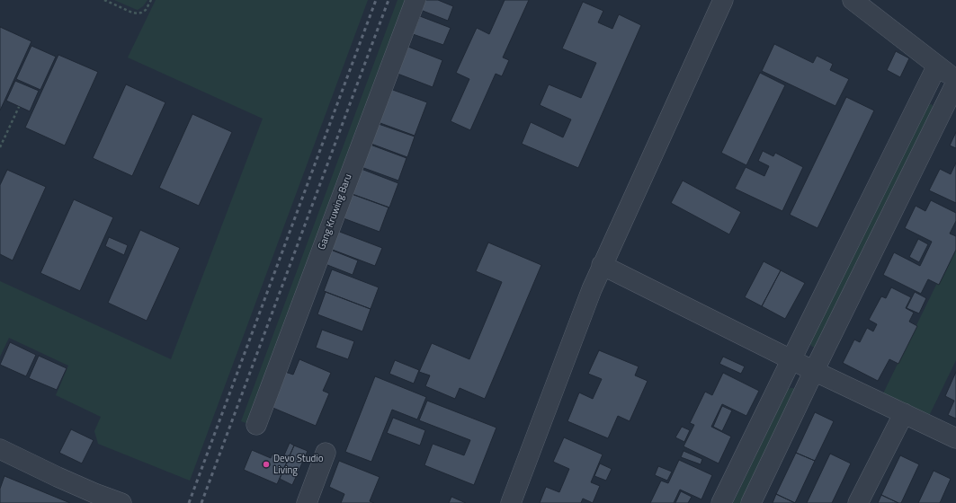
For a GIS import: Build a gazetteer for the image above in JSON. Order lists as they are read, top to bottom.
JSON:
{
  "streets": {
    "street": ["Gang Kruwing Baru"]
  },
  "places": ["Devo Studio Living"]
}
